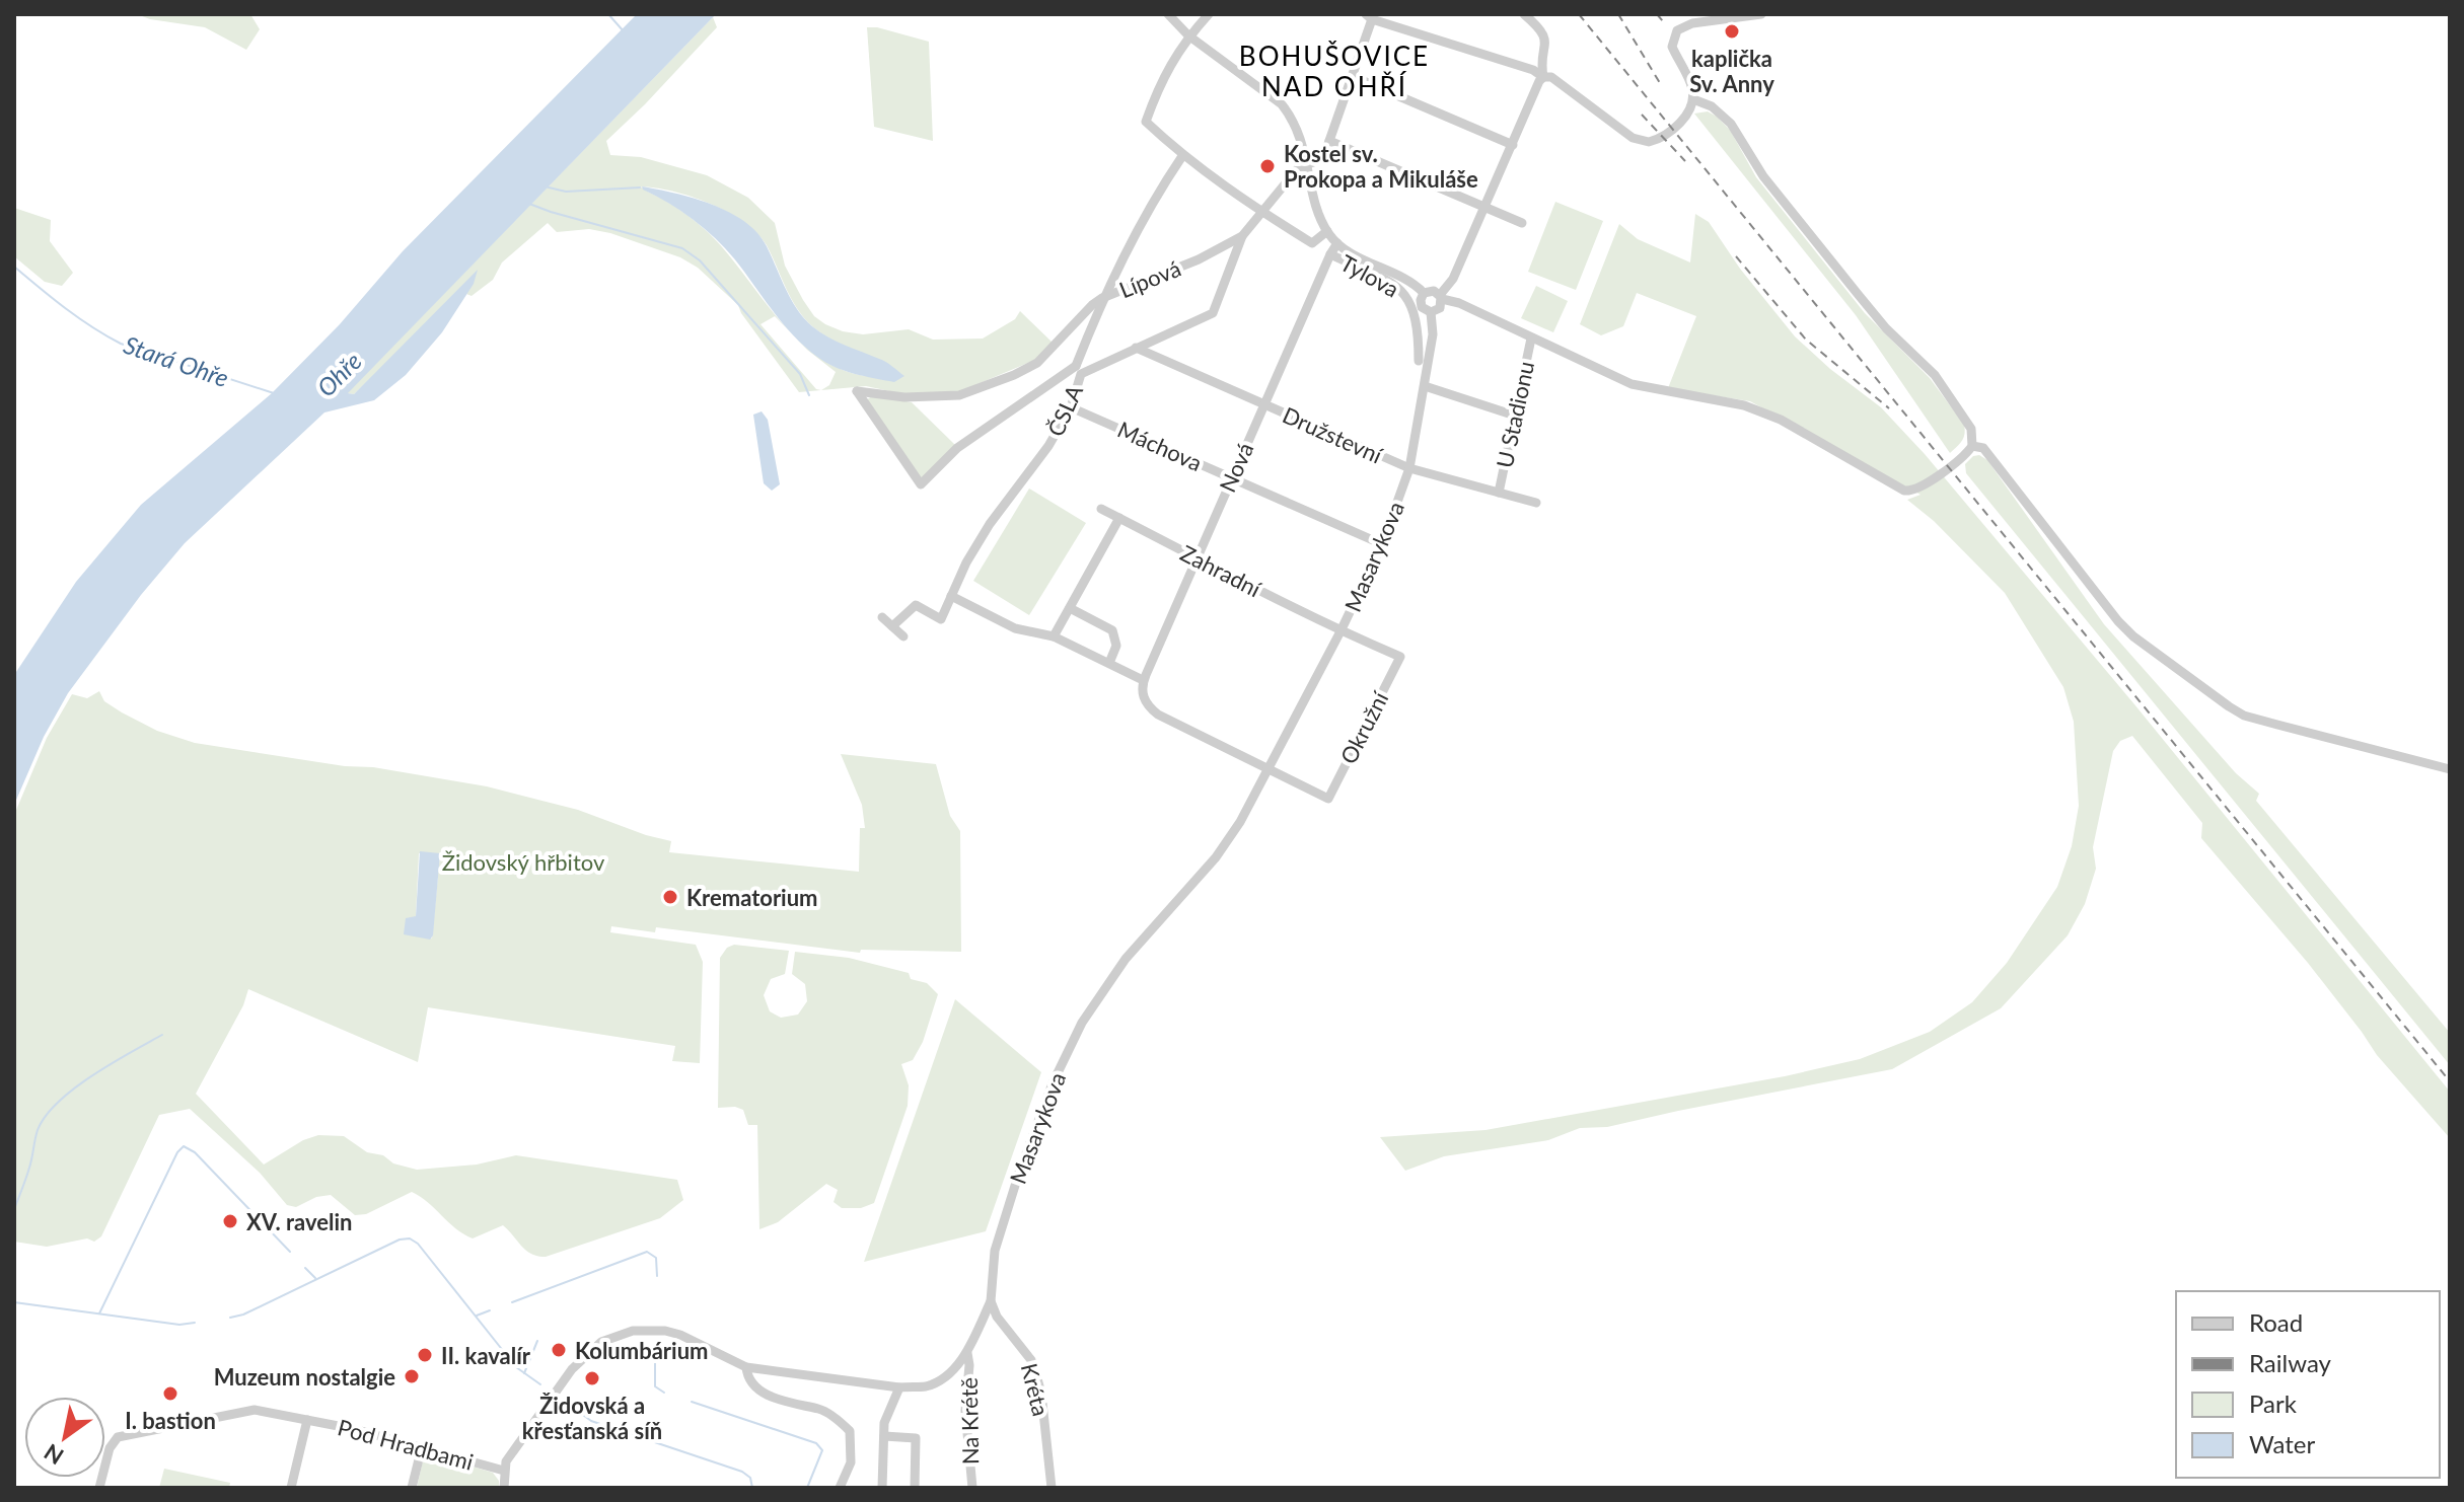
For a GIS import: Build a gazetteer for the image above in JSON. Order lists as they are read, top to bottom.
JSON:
{
  "streets": {
    "street": [
      "Tylova",
      "Lípová",
      "ČSLA",
      "U Stadionu",
      "Družstevní",
      "Máchova",
      "Nová",
      "Masarykova",
      "Zahradní",
      "Okružní",
      "Kréta",
      "Na Krétě",
      "Pod Hradbami"
    ]
  },
  "crossings": [
    ["Tylova", "U Stadionu"],
    ["Tylova", "Nová"],
    ["Tylova", "Masarykova"],
    ["Lípová", "ČSLA"],
    ["ČSLA", "Družstevní"],
    ["ČSLA", "Máchova"],
    ["U Stadionu", "Družstevní"],
    ["U Stadionu", "Masarykova"],
    ["Družstevní", "Nová"],
    ["Družstevní", "Masarykova"],
    ["Máchova", "Nová"],
    ["Máchova", "Masarykova"],
    ["Nová", "Zahradní"],
    ["Masarykova", "Zahradní"],
    ["Masarykova", "Okružní"],
    ["Masarykova", "Kréta"],
    ["Masarykova", "Na Krétě"],
    ["Zahradní", "Okružní"]
  ],
  "districts": ["BOHUŠOVICE NAD OHŘÍ"],
  "water": ["Stará Ohře", "Ohře"],
  "parks": ["Židovský hřbitov"],
  "places": [
    "kaplička Sv. Anny",
    "Kostel sv. Prokopa a Mikuláše",
    "Krematorium",
    "XV. ravelin",
    "Kolumbárium",
    "II. kavalír",
    "Muzeum nostalgie",
    "Židovská a křesťanská síň",
    "I. bastion"
  ],
  "legend": [
    "Road",
    "Railway",
    "Park",
    "Water"
  ],
  "north": "bottom left"
}
